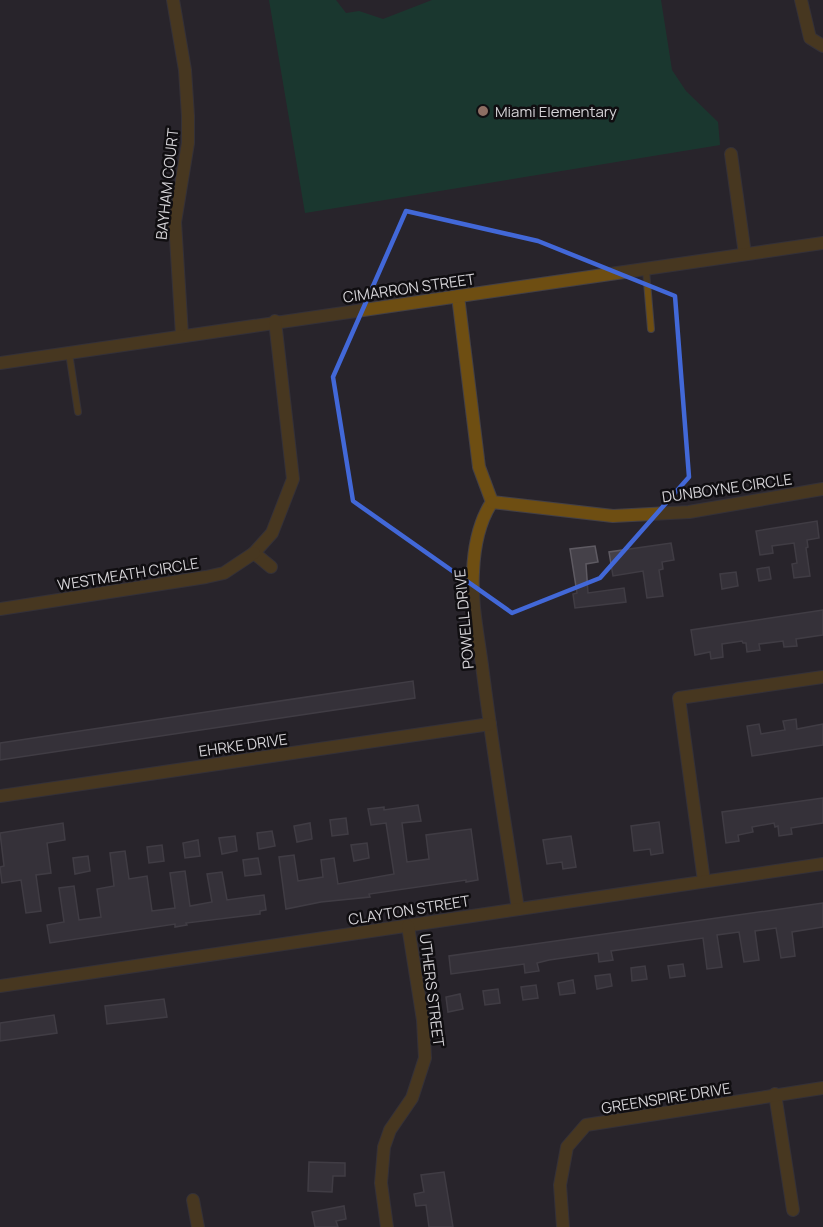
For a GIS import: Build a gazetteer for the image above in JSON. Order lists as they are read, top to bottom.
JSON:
{
  "streets": {
    "street": [
      "BAYHAM COURT",
      "CIMARRON STREET",
      "DUNBOYNE CIRCLE",
      "WESTMEATH CIRCLE",
      "POWELL DRIVE",
      "EHRKE DRIVE",
      "CLAYTON STREET",
      "UTHERS STREET",
      "GREENSPIRE DRIVE"
    ]
  },
  "crossings": [
    ["BAYHAM COURT", "CIMARRON STREET"],
    ["CIMARRON STREET", "WESTMEATH CIRCLE"],
    ["DUNBOYNE CIRCLE", "POWELL DRIVE"],
    ["POWELL DRIVE", "EHRKE DRIVE"],
    ["POWELL DRIVE", "CLAYTON STREET"],
    ["CLAYTON STREET", "UTHERS STREET"]
  ],
  "places": ["Miami Elementary"]
}
